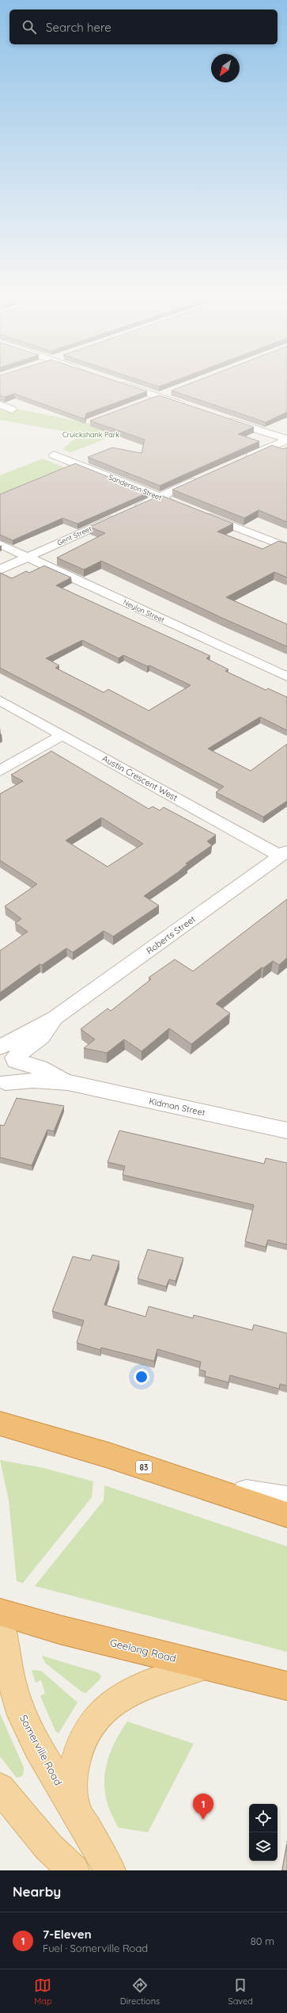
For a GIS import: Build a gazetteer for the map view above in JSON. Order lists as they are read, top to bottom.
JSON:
{
  "streets": {
    "highway": ["83", "Geelong Road"],
    "main road": ["Somerville Road"],
    "street": [
      "Sanderson Street",
      "Gent Street",
      "Neylon Street",
      "Austin Crescent West",
      "Roberts Street",
      "Kidman Street"
    ]
  },
  "crossings": [
    ["Sanderson Street", "Gent Street"],
    ["Gent Street", "Neylon Street"],
    ["Austin Crescent West", "Roberts Street"],
    ["Roberts Street", "Kidman Street"]
  ],
  "parks": ["Cruickshank Park"],
  "north": "bottom left",
  "page": {
    "search": "Search here",
    "pins": "1",
    "heading": "Nearby",
    "list": [
      {
        "mark": "1",
        "name": "7-Eleven",
        "note": "Fuel · Somerville Road",
        "value": "80 m"
      }
    ],
    "nav": ["Map", "Directions", "Saved"]
  }
}
